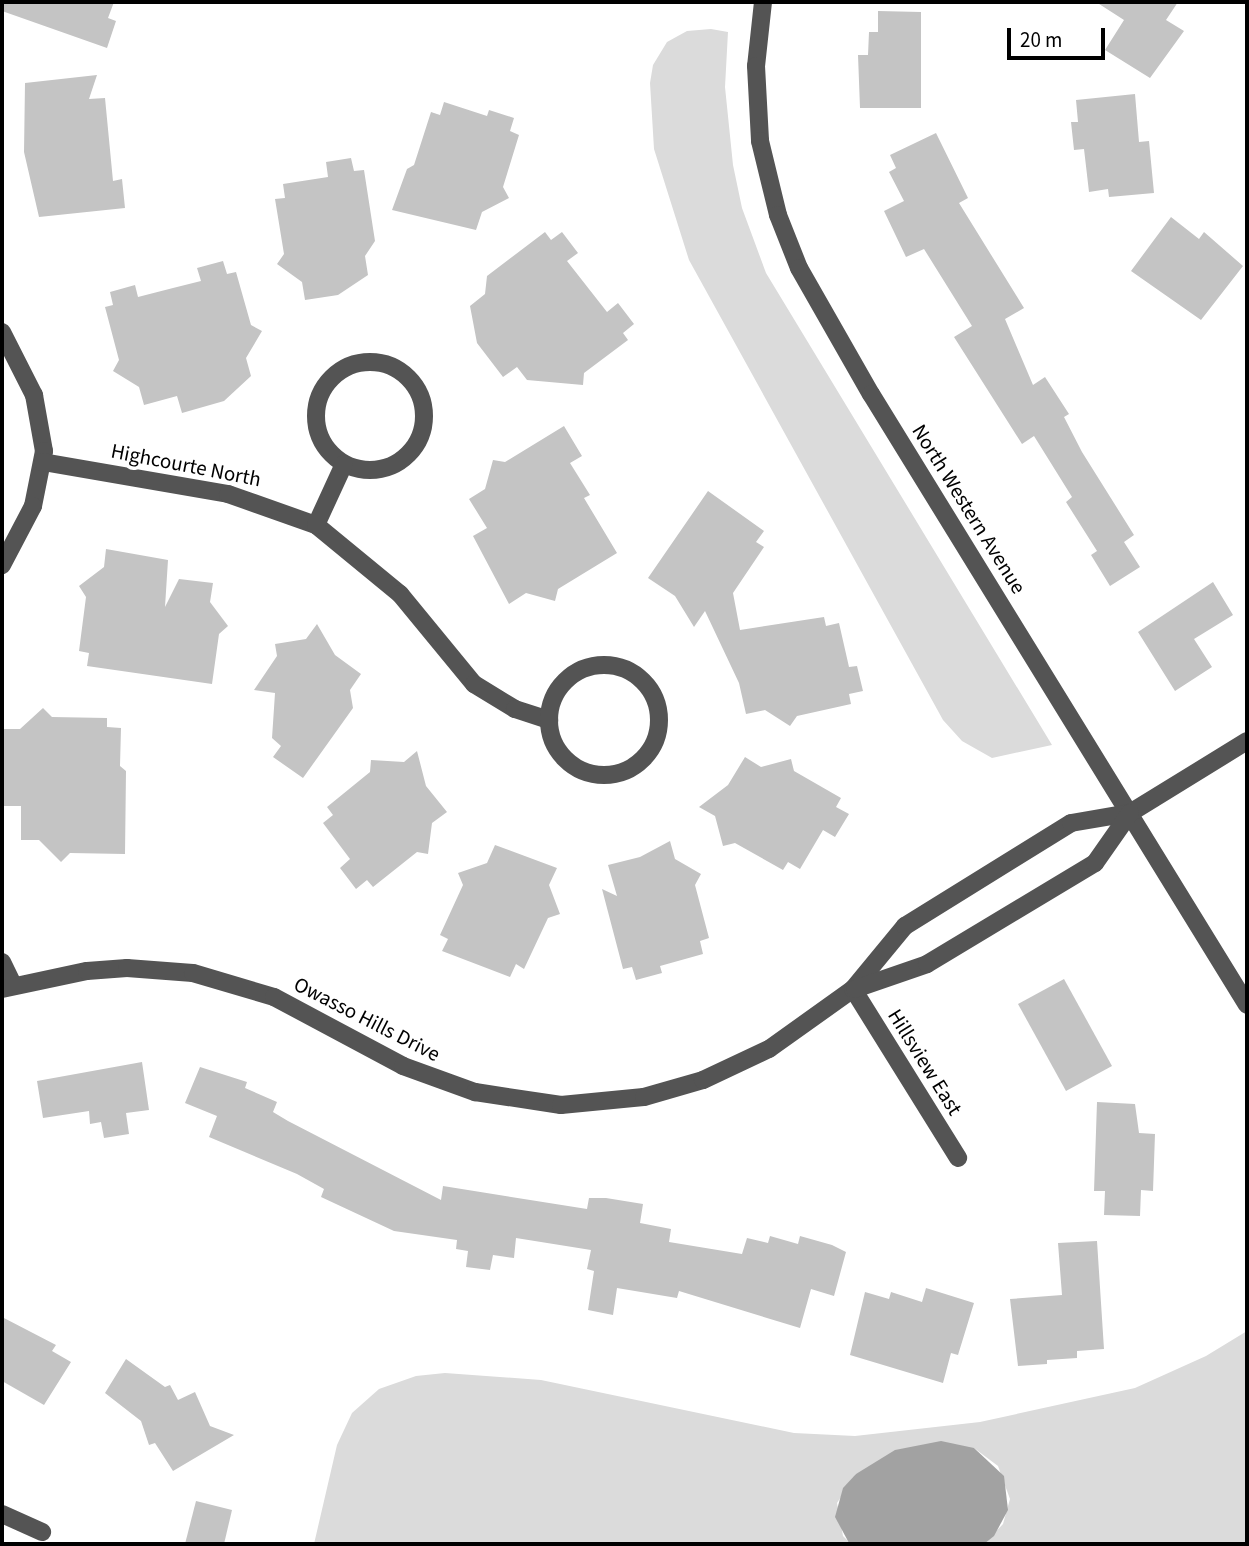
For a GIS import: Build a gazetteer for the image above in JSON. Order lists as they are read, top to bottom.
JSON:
{
  "streets": {
    "street": [
      "Highcourte North",
      "North Western Avenue",
      "Owasso Hills Drive",
      "Hillsview East"
    ]
  },
  "crossings": [
    ["Owasso Hills Drive", "Hillsview East"]
  ],
  "scale_bar": "20 m"
}
